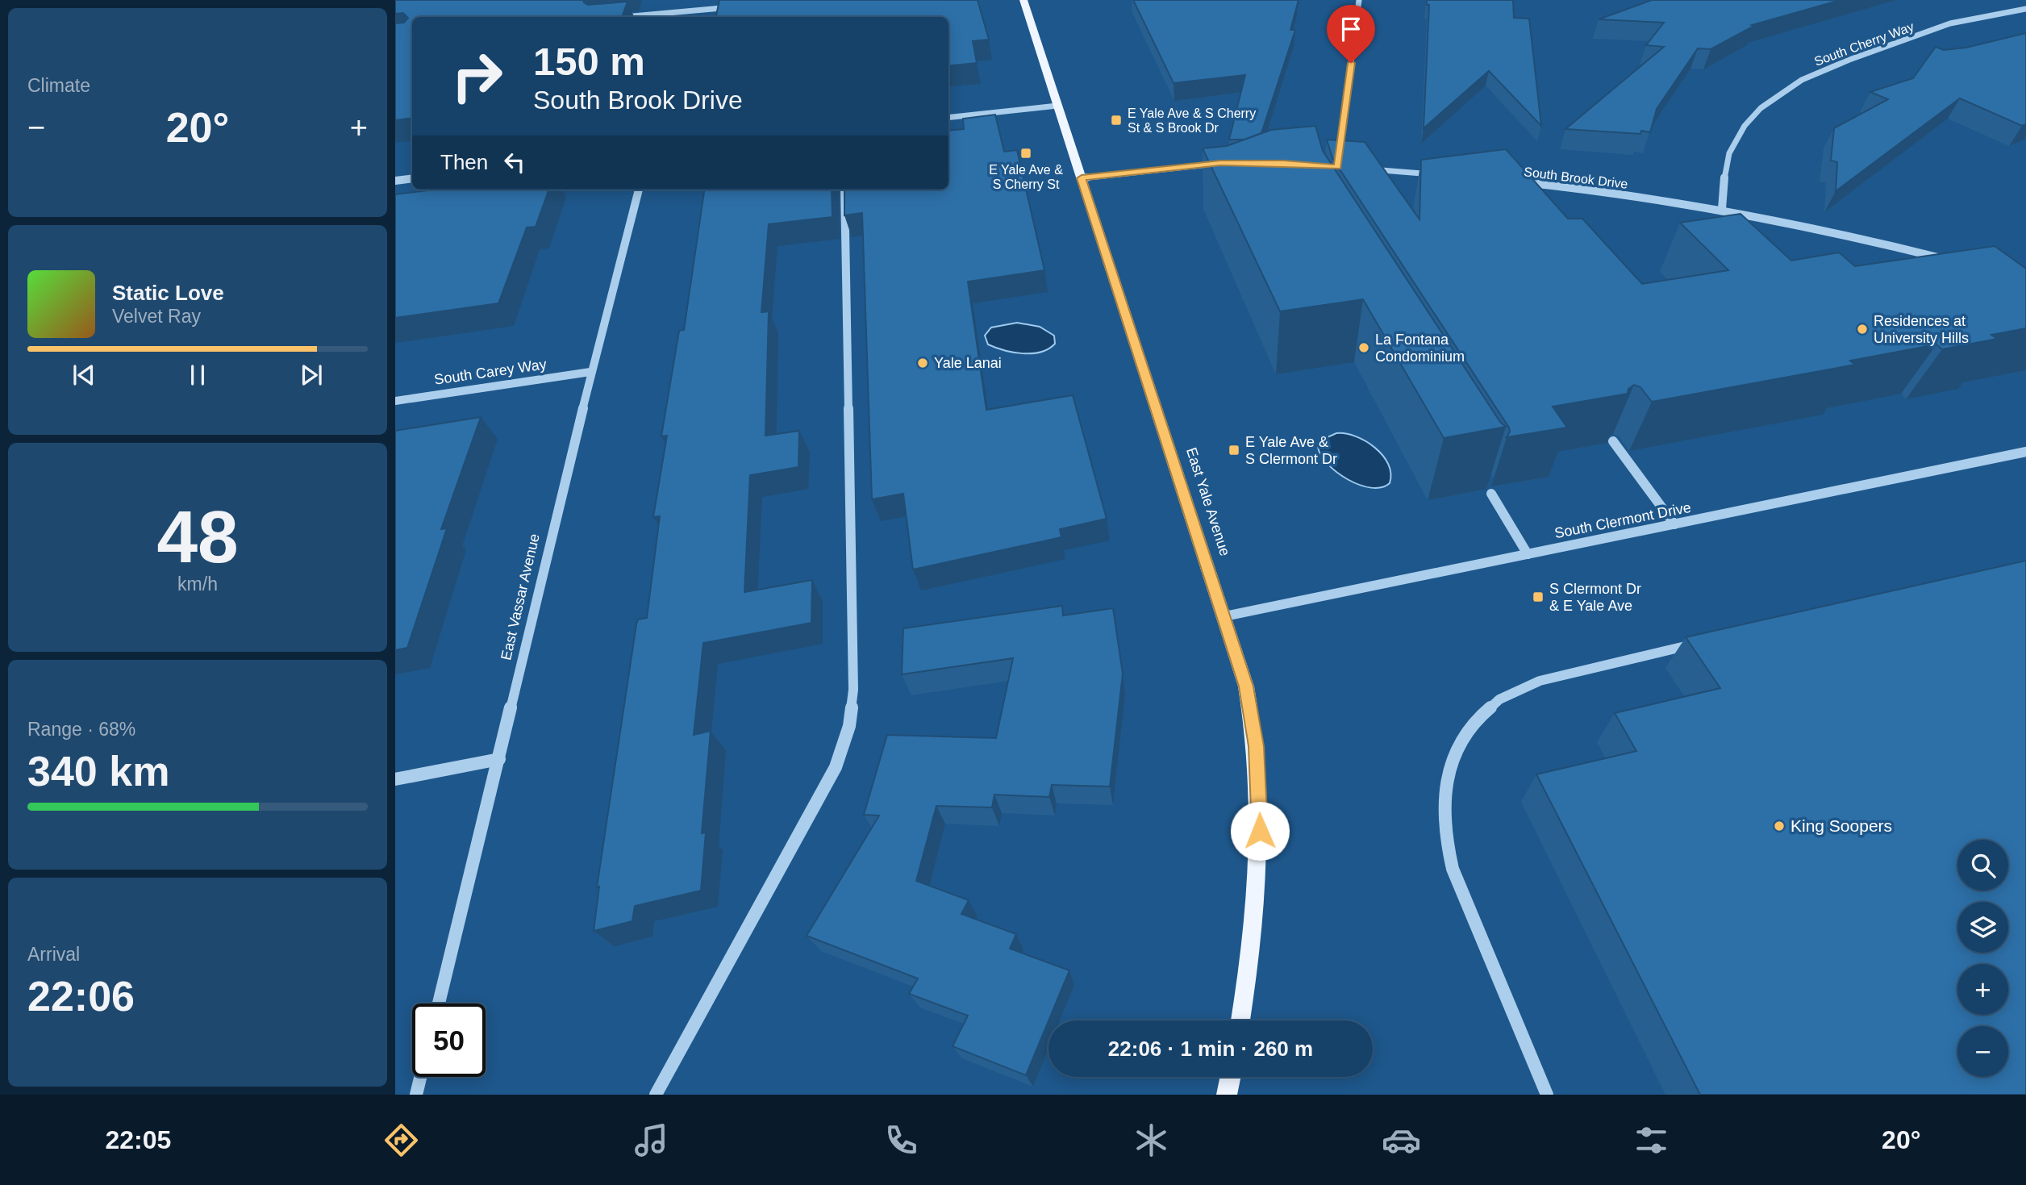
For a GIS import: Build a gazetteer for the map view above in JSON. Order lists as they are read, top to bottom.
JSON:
{
  "streets": {
    "main road": ["East Yale Avenue"],
    "street": [
      "South Cherry Way",
      "South Brook Drive",
      "South Carey Way",
      "South Clermont Drive",
      "East Vassar Avenue"
    ]
  },
  "crossings": [
    ["South Cherry Way", "South Brook Drive"],
    ["South Carey Way", "East Vassar Avenue"],
    ["East Yale Avenue", "South Clermont Drive"]
  ],
  "places": {
    "transit": [
      "E Yale Ave & S Cherry St & S Brook Dr",
      "E Yale Ave & S Cherry St",
      "E Yale Ave & S Clermont Dr",
      "S Clermont Dr & E Yale Ave"
    ],
    "other": [
      "Residences at University Hills",
      "La Fontana Condominium",
      "Yale Lanai",
      "King Soopers"
    ]
  },
  "page": {
    "tile": [
      "Climate",
      ["48", "km/h"],
      ["Range · 68%", "340 km"],
      ["Arrival", "22:06"]
    ],
    "turn": ["150 m", "South Brook Drive"],
    "heat": ["−", "20°", "+"],
    "then": "Then",
    "song": ["Static Love", "Velvet Ray"],
    "map_buttons": ["+", "−"],
    "limit": "50",
    "trip": "22:06 · 1 min · 260 m",
    "tabs": ["22:05", "20°"]
  }
}
